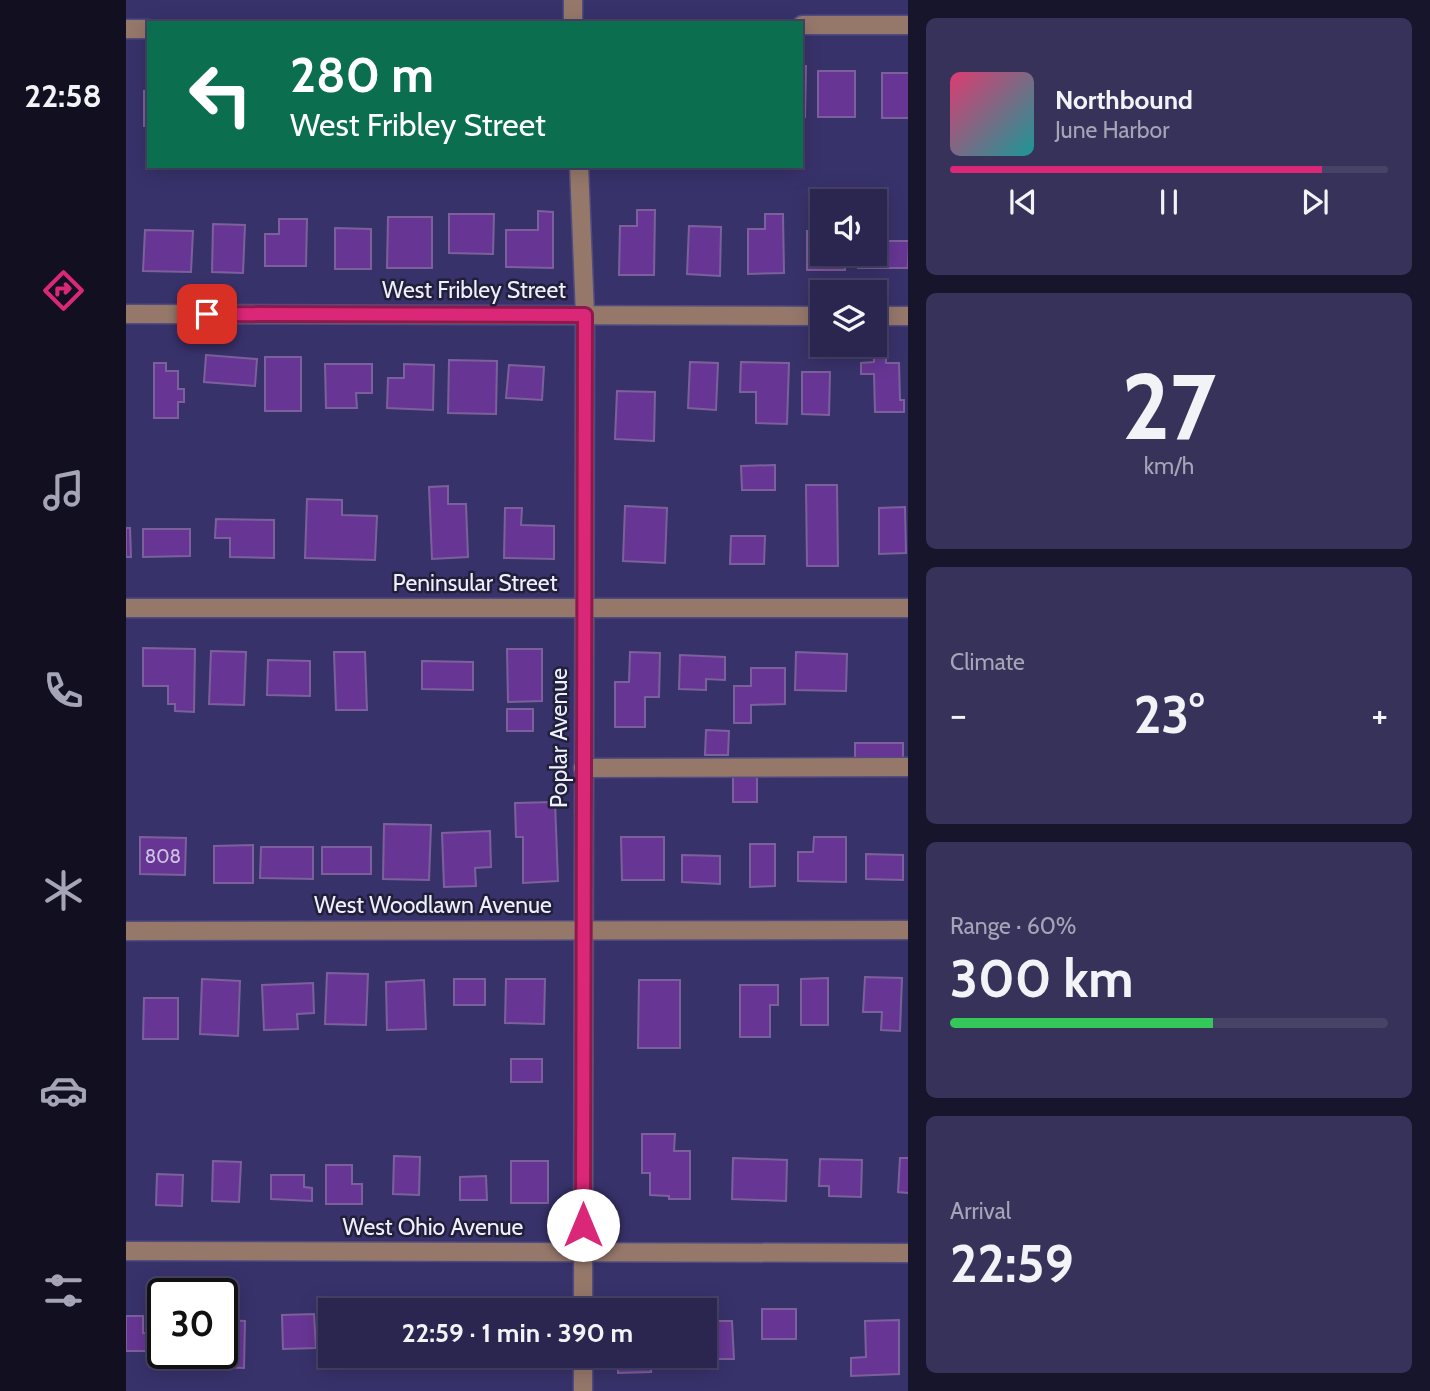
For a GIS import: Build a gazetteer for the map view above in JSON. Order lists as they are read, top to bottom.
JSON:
{
  "streets": {
    "street": [
      "West Fribley Street",
      "Peninsular Street",
      "Poplar Avenue",
      "West Woodlawn Avenue",
      "West Ohio Avenue"
    ]
  },
  "crossings": [
    ["West Fribley Street", "Poplar Avenue"],
    ["Peninsular Street", "Poplar Avenue"],
    ["Poplar Avenue", "West Woodlawn Avenue"],
    ["Poplar Avenue", "West Ohio Avenue"]
  ],
  "house_numbers": ["808"],
  "page": {
    "tabs": "22:58",
    "turn": ["280 m", "West Fribley Street"],
    "song": ["Northbound", "June Harbor"],
    "tile": [
      ["27", "km/h"],
      "Climate",
      ["Range · 60%", "300 km"],
      ["Arrival", "22:59"]
    ],
    "heat": ["−", "23°", "+"],
    "limit": "30",
    "trip": "22:59 · 1 min · 390 m"
  }
}
